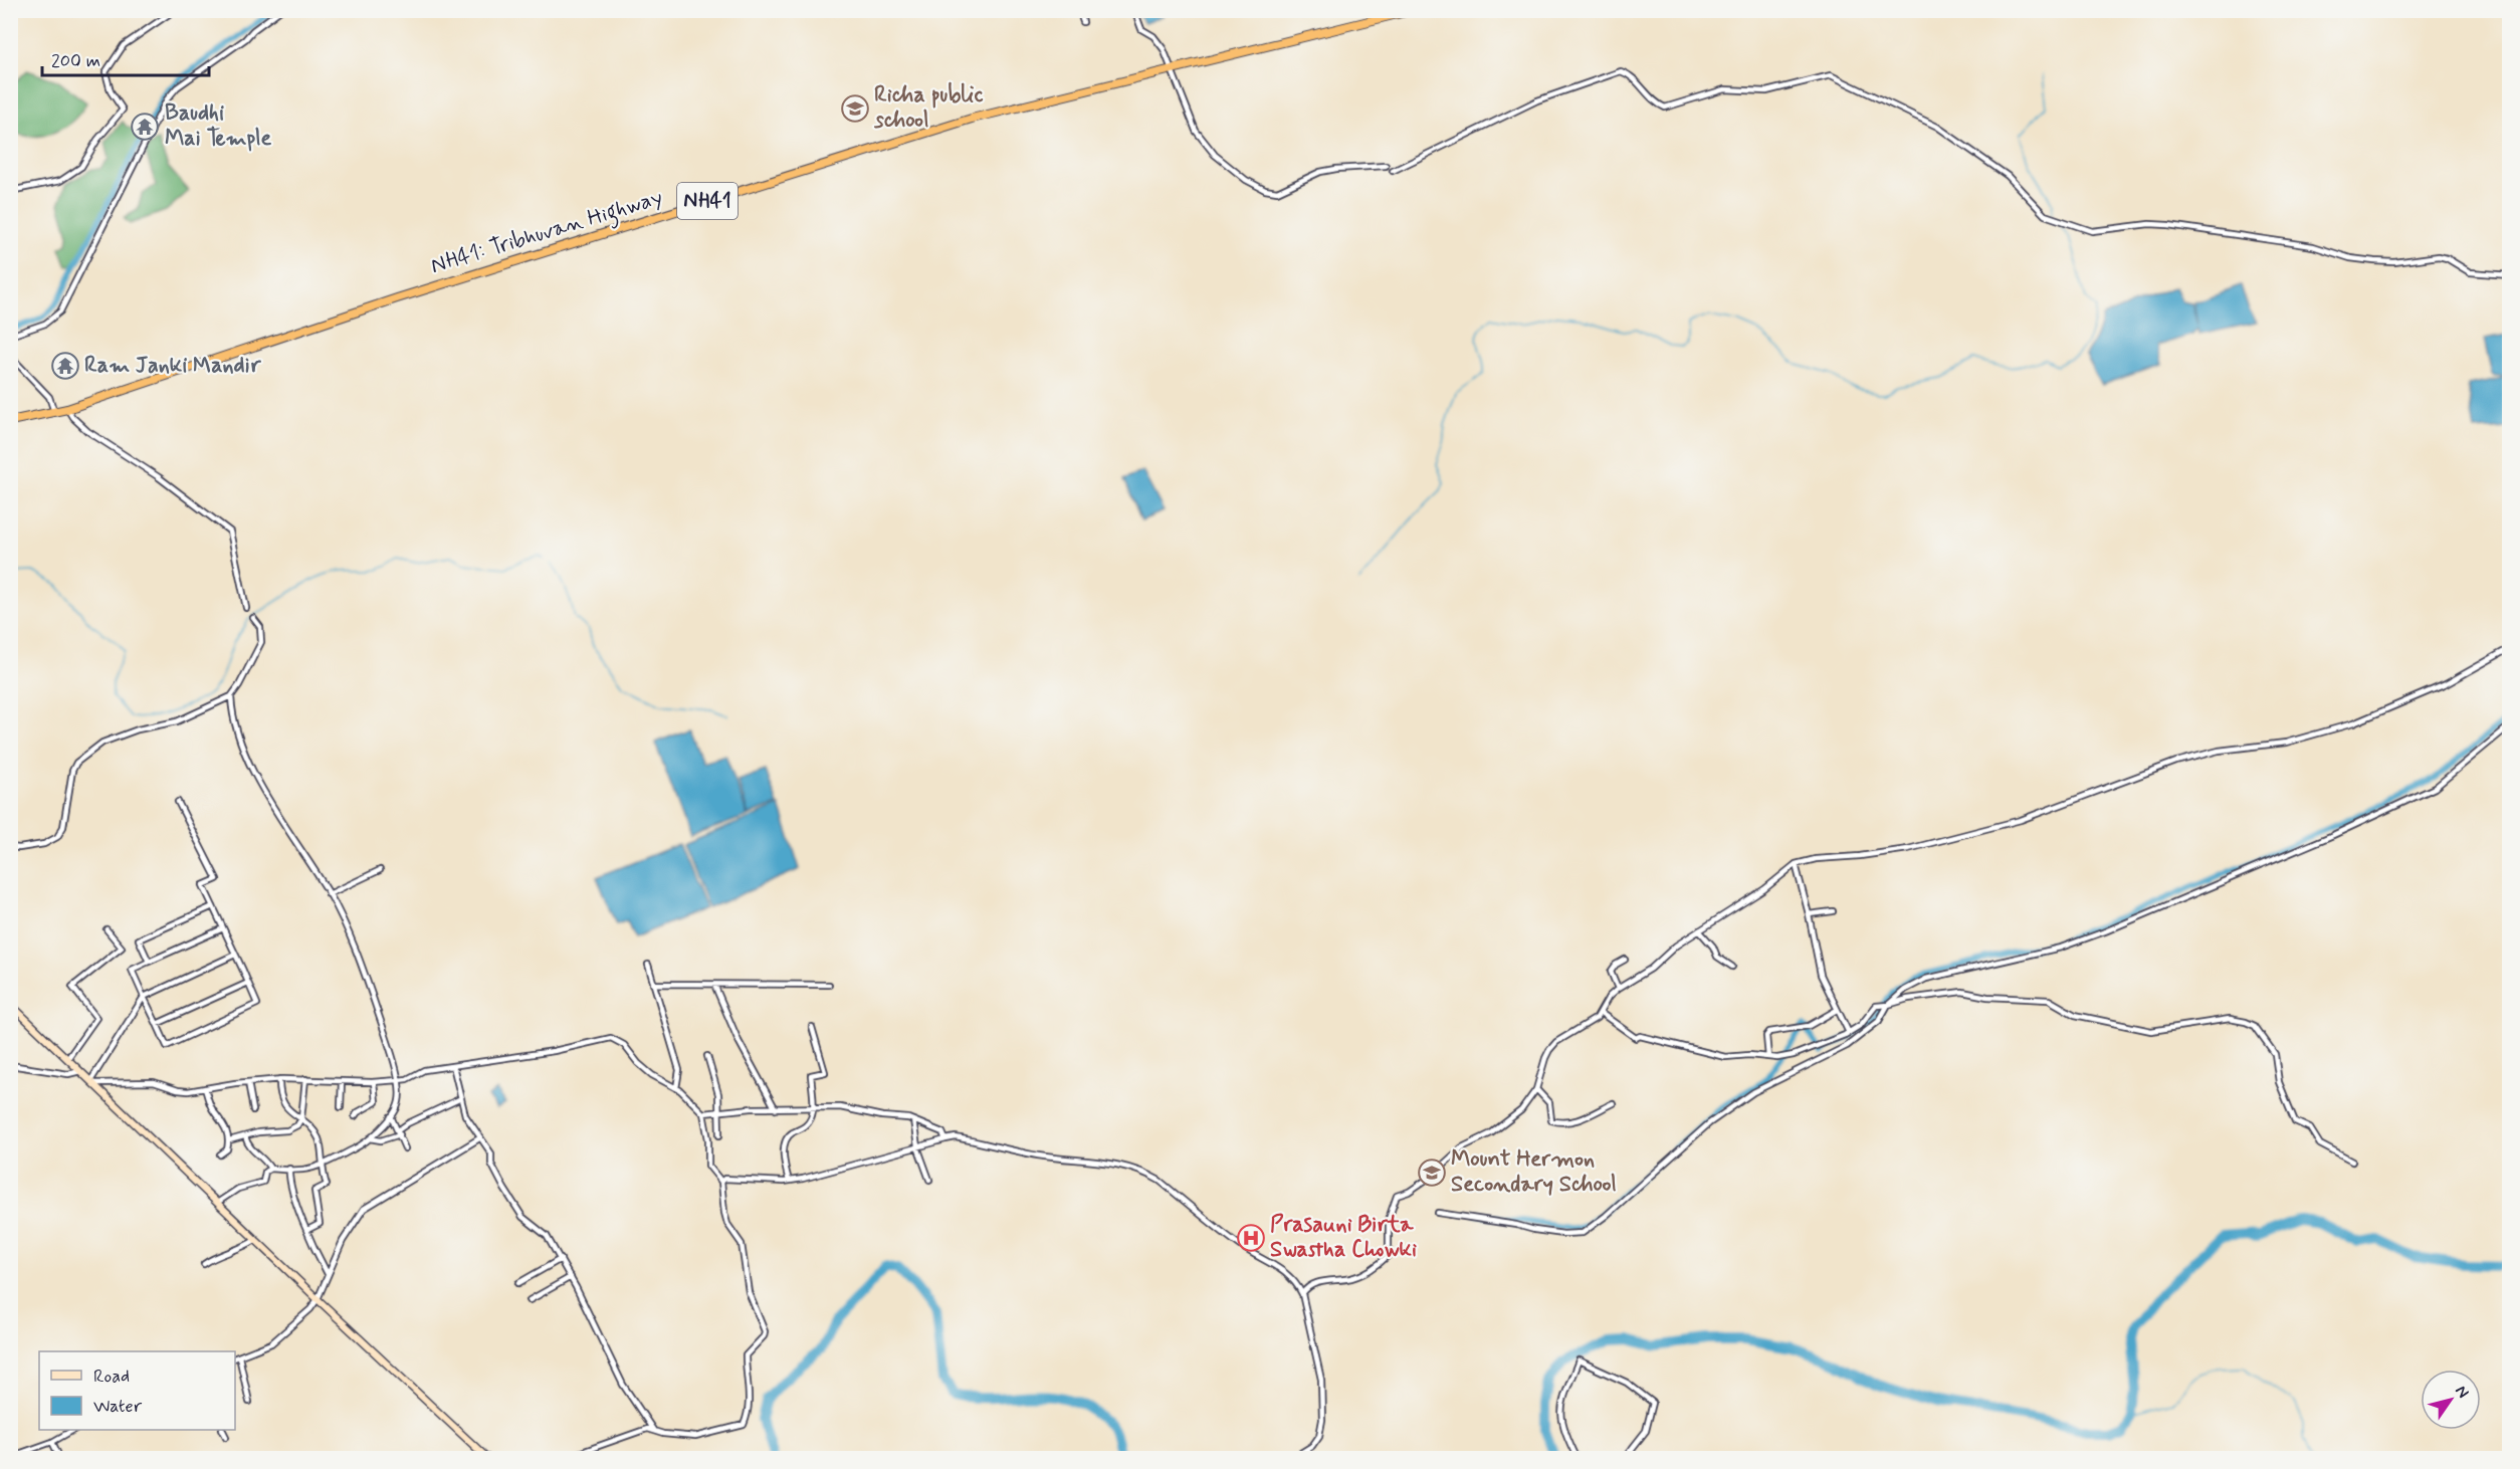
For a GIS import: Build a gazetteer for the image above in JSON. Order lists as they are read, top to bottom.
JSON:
{
  "streets": {
    "highway": ["NH41", "NH41: Tribhuvan Highway"]
  },
  "places": {
    "school or university": ["Richa public school", "Mount Hermon Secondary School"],
    "temple": ["Baudhi Mai Temple", "Ram Janki Mandir"],
    "hospital": ["Prasauni Birta Swastha Chowki"]
  },
  "legend": ["Road", "Water"],
  "scale_bar": "200 m",
  "north": "top right"
}
